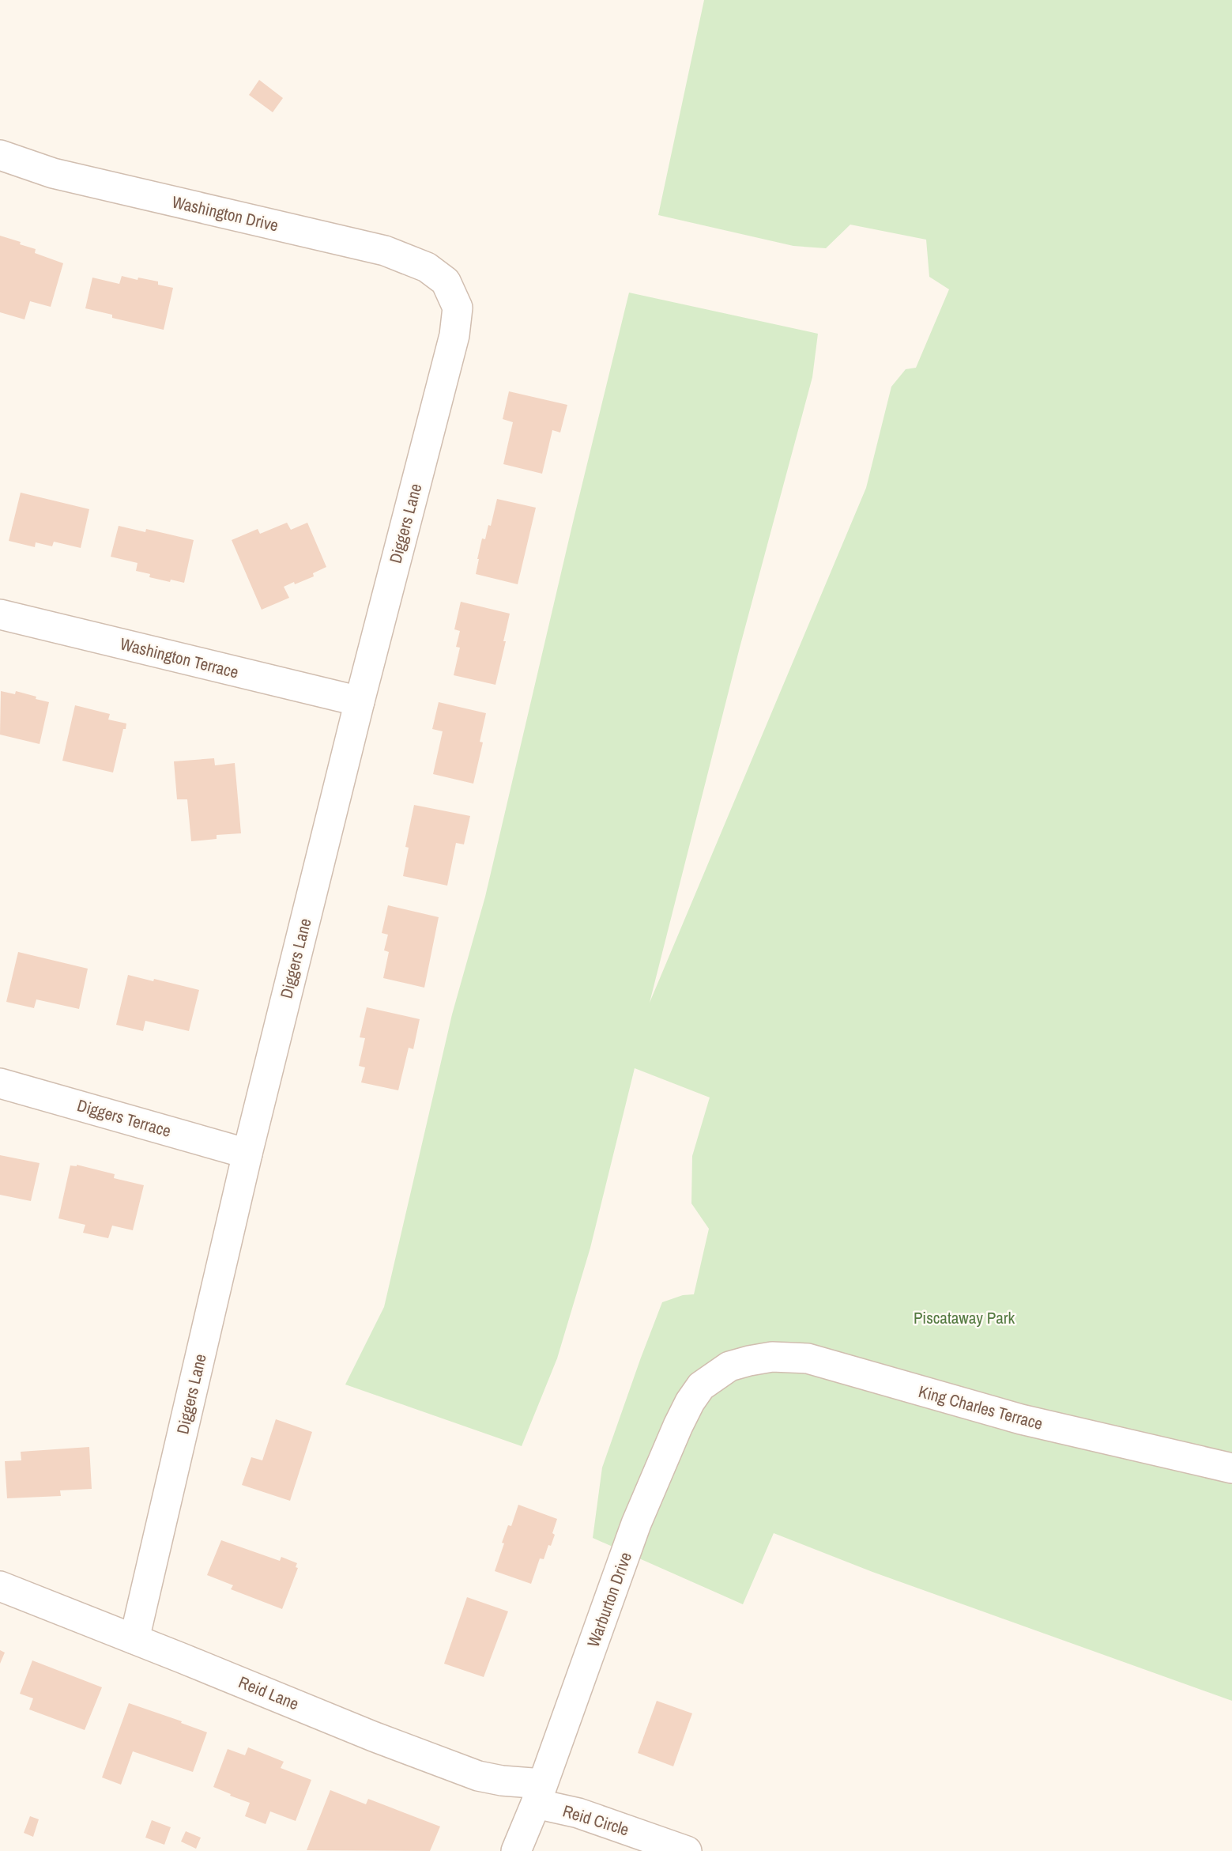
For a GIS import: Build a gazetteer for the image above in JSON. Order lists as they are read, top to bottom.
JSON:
{
  "streets": {
    "street": [
      "Washington Drive",
      "Diggers Lane",
      "Washington Terrace",
      "Diggers Terrace",
      "King Charles Terrace",
      "Warburton Drive",
      "Reid Lane",
      "Reid Circle"
    ]
  },
  "crossings": [
    ["Washington Drive", "Diggers Lane"],
    ["Diggers Lane", "Washington Terrace"],
    ["Diggers Lane", "Diggers Terrace"],
    ["Diggers Lane", "Reid Lane"],
    ["King Charles Terrace", "Warburton Drive"],
    ["Warburton Drive", "Reid Lane"],
    ["Warburton Drive", "Reid Circle"],
    ["Reid Lane", "Reid Circle"]
  ],
  "parks": ["Piscataway Park"]
}
